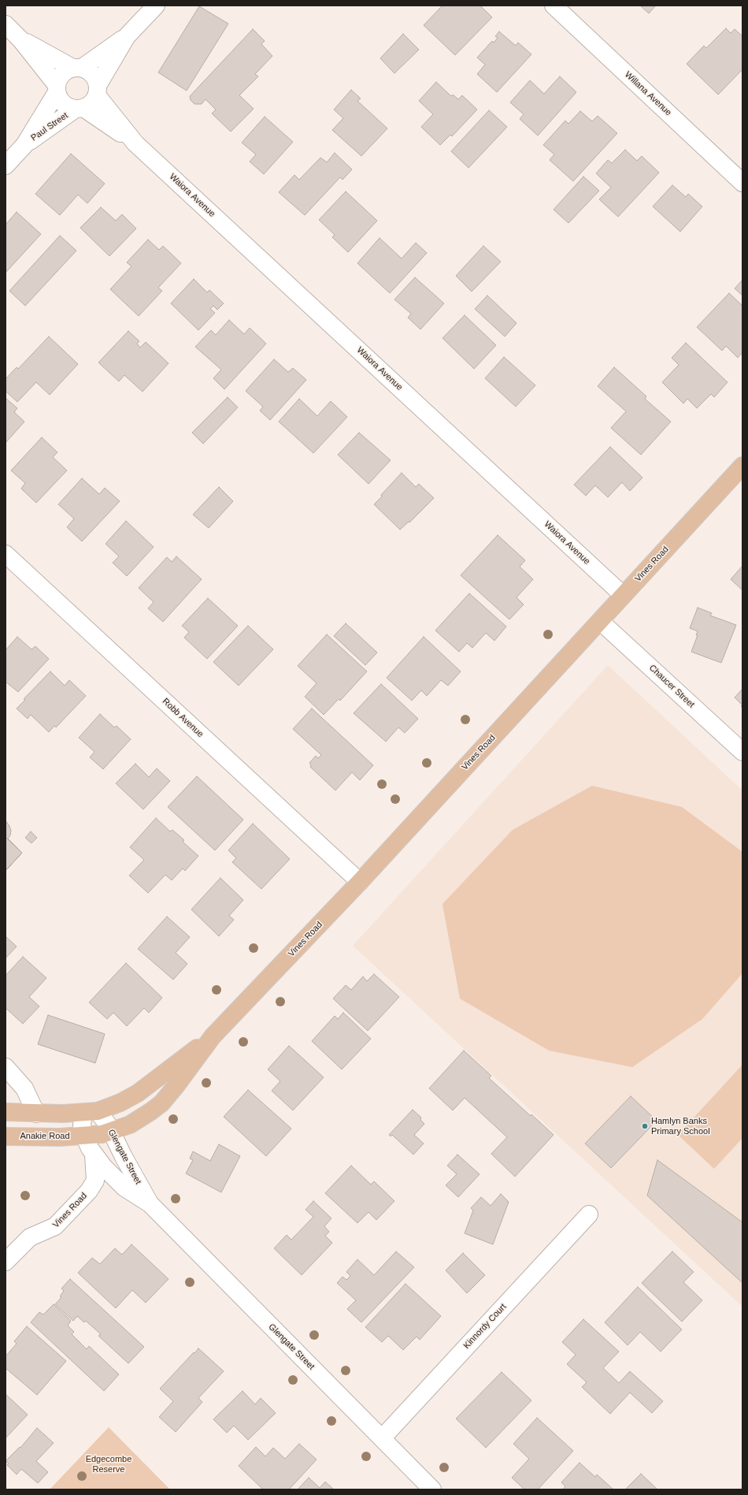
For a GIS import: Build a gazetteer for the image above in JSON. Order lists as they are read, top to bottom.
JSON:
{
  "streets": {
    "main road": ["Vines Road", "Anakie Road"],
    "street": [
      "Willana Avenue",
      "Paul Street",
      "Waiora Avenue",
      "Chaucer Street",
      "Robb Avenue",
      "Glengate Street",
      "Kinnordy Court"
    ]
  },
  "crossings": [
    ["Paul Street", "Waiora Avenue"],
    ["Waiora Avenue", "Vines Road"],
    ["Vines Road", "Chaucer Street"],
    ["Vines Road", "Robb Avenue"],
    ["Vines Road", "Anakie Road"],
    ["Vines Road", "Glengate Street"],
    ["Anakie Road", "Glengate Street"],
    ["Glengate Street", "Kinnordy Court"]
  ],
  "parks": ["Edgecombe Reserve"],
  "places": ["Hamlyn Banks Primary School"]
}
